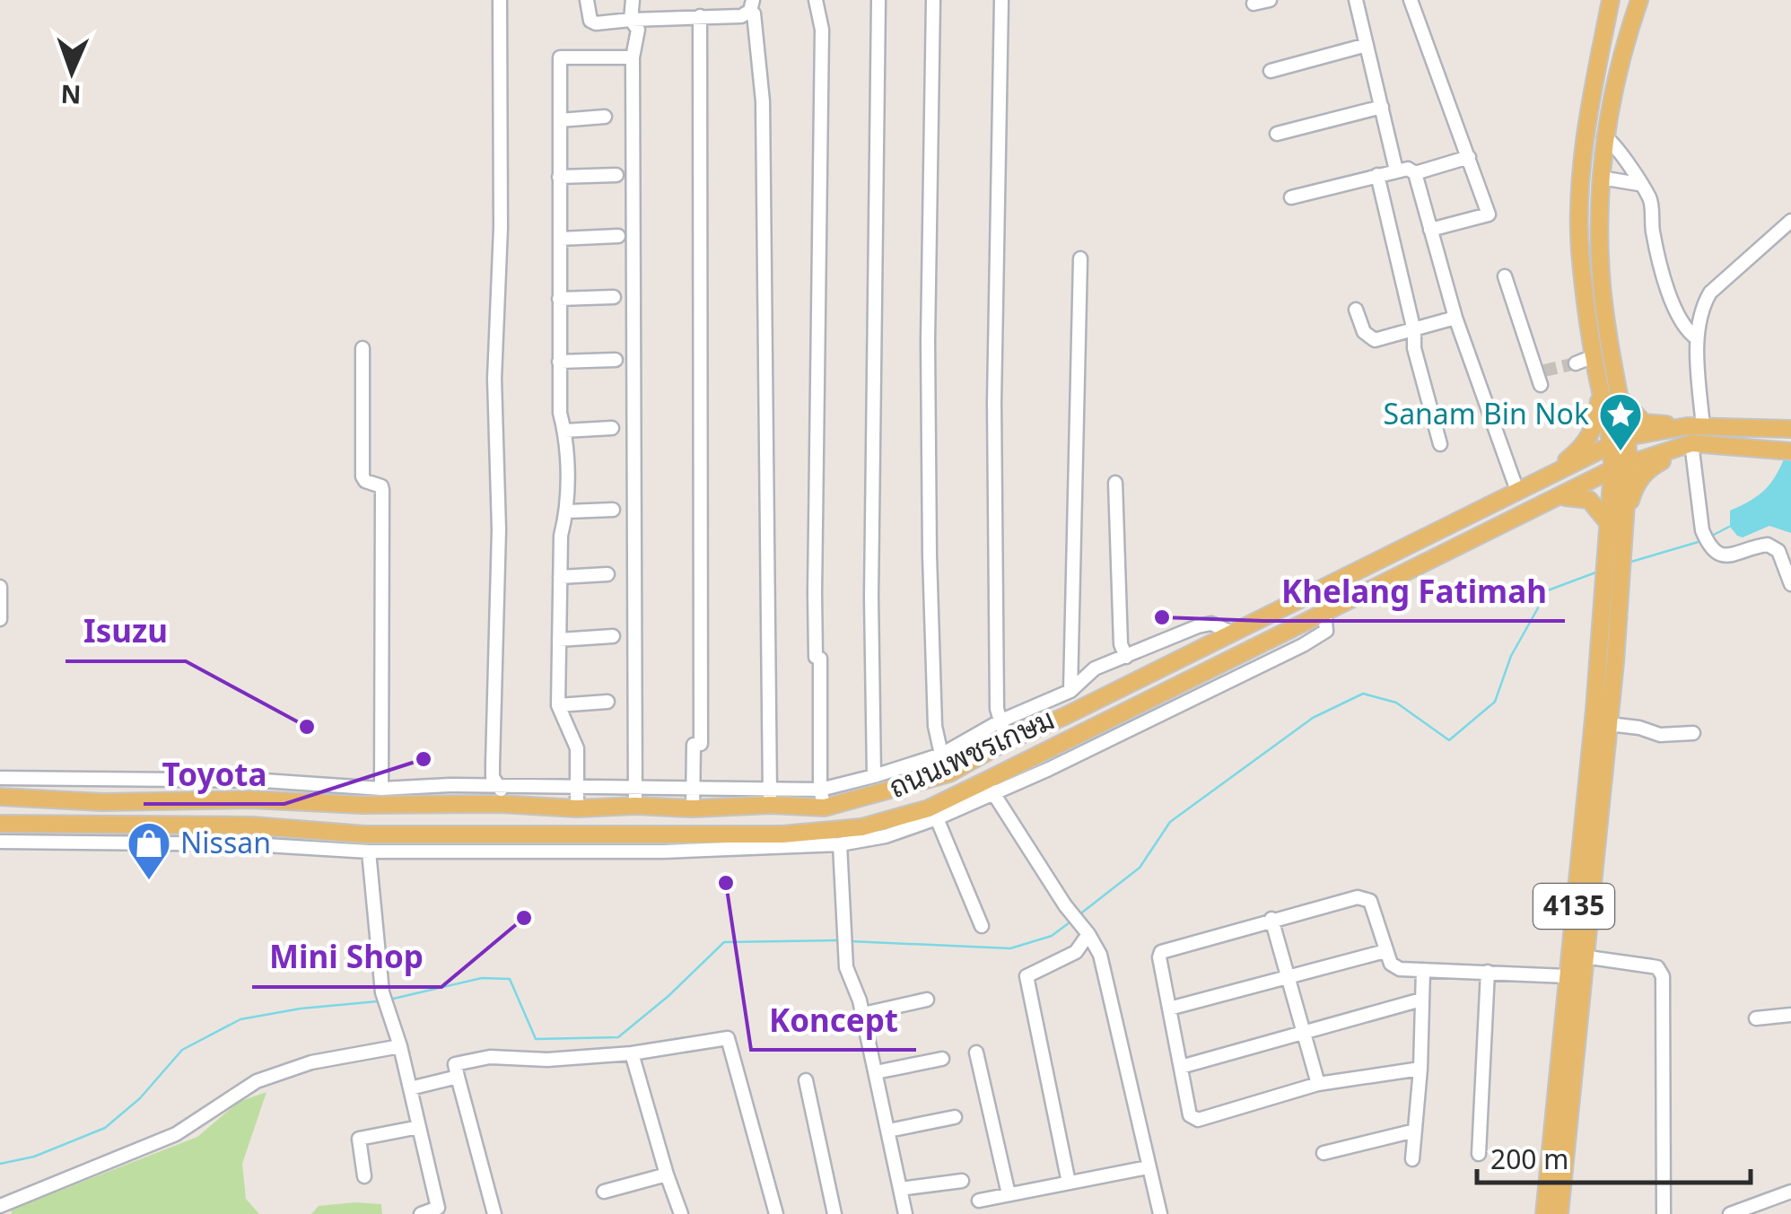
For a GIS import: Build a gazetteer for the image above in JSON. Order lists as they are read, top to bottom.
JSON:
{
  "streets": {
    "main road": ["ถนนเพชรเกษม", "4135"]
  },
  "crossings": [
    ["ถนนเพชรเกษม", "4135"]
  ],
  "places": {
    "place": ["Sanam Bin Nok"],
    "other": [
      "Khelang Fatimah",
      "Isuzu",
      "Toyota",
      "Koncept",
      "Mini Shop"
    ],
    "shop": ["Nissan"]
  },
  "scale_bar": "200 m",
  "north": "bottom"
}
